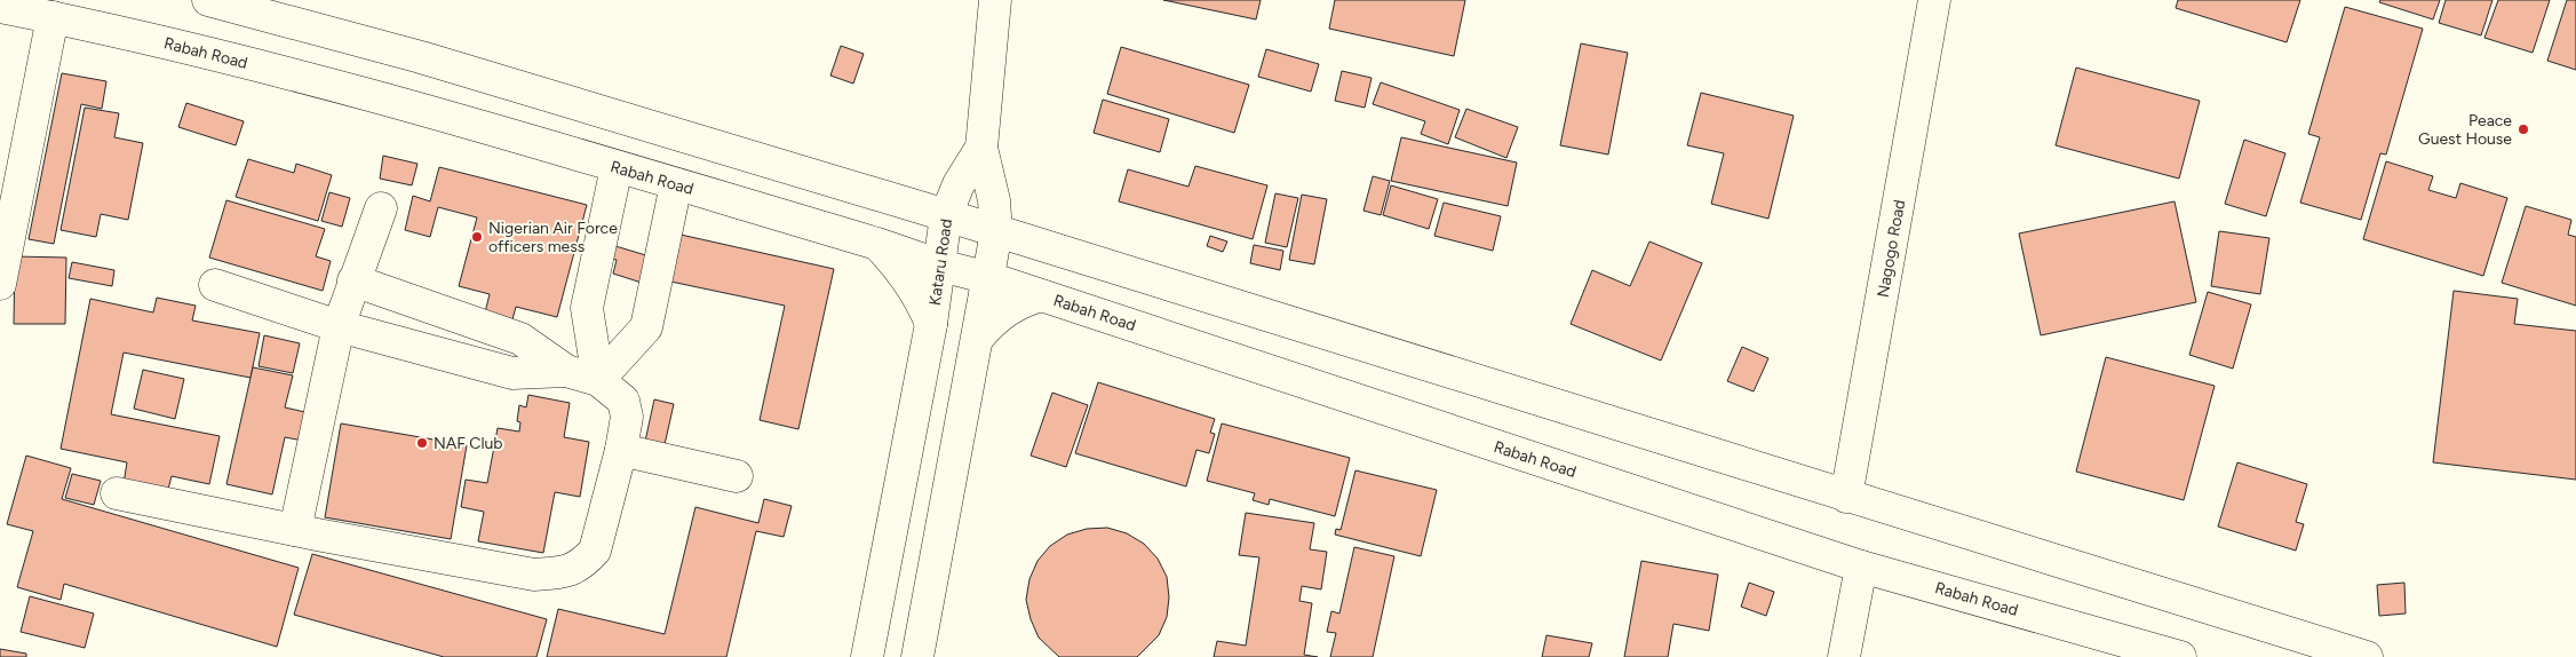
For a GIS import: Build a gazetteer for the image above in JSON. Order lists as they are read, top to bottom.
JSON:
{
  "streets": {
    "main road": ["Rabah Road", "Nagogo Road", "Kataru Road"]
  },
  "crossings": [
    ["Rabah Road", "Kataru Road"]
  ],
  "places": ["Peace Guest House", "Nigerian Air Force officers mess", "NAF Club"]
}
